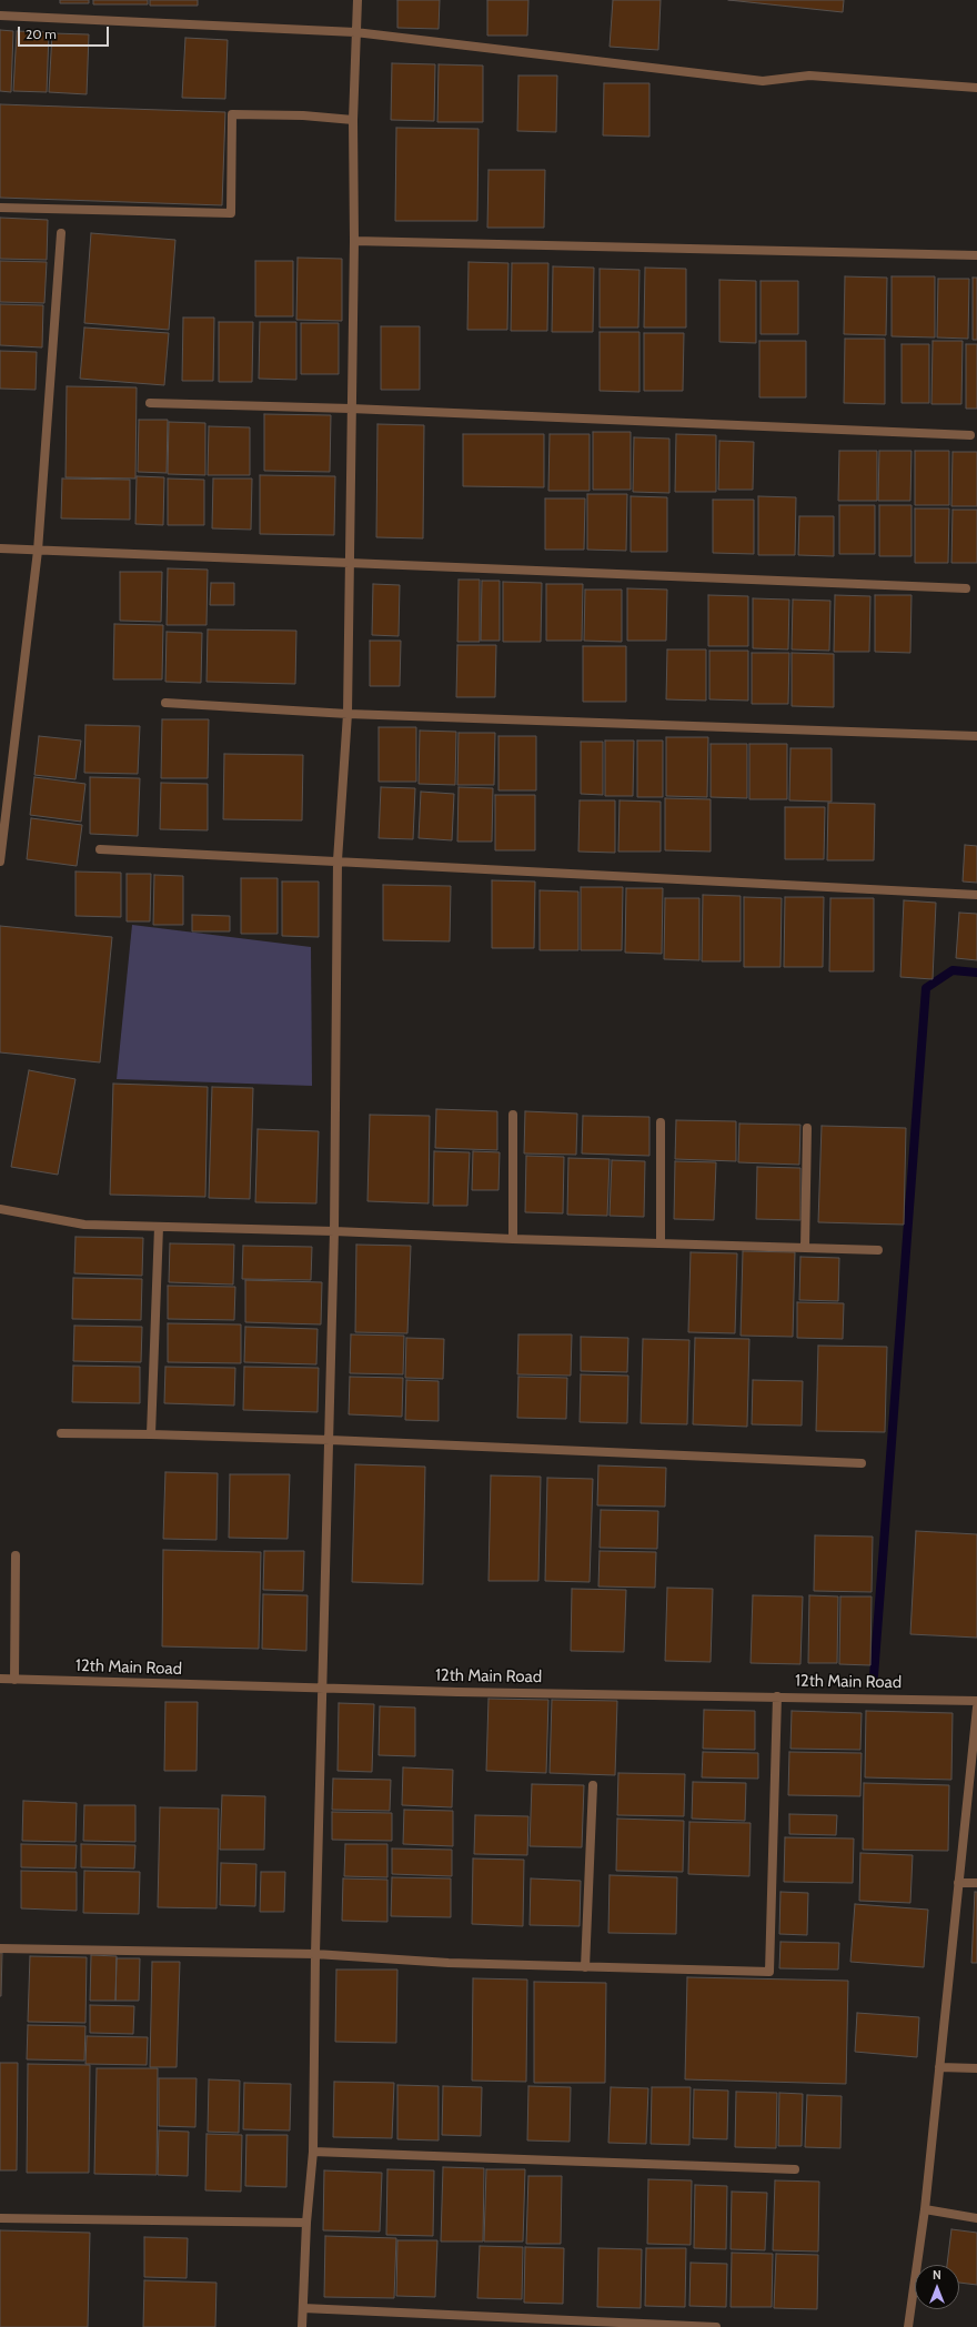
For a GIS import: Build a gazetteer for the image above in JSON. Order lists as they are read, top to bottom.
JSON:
{
  "streets": {
    "street": ["12th Main Road"]
  },
  "scale_bar": "20 m",
  "north": "top"
}
